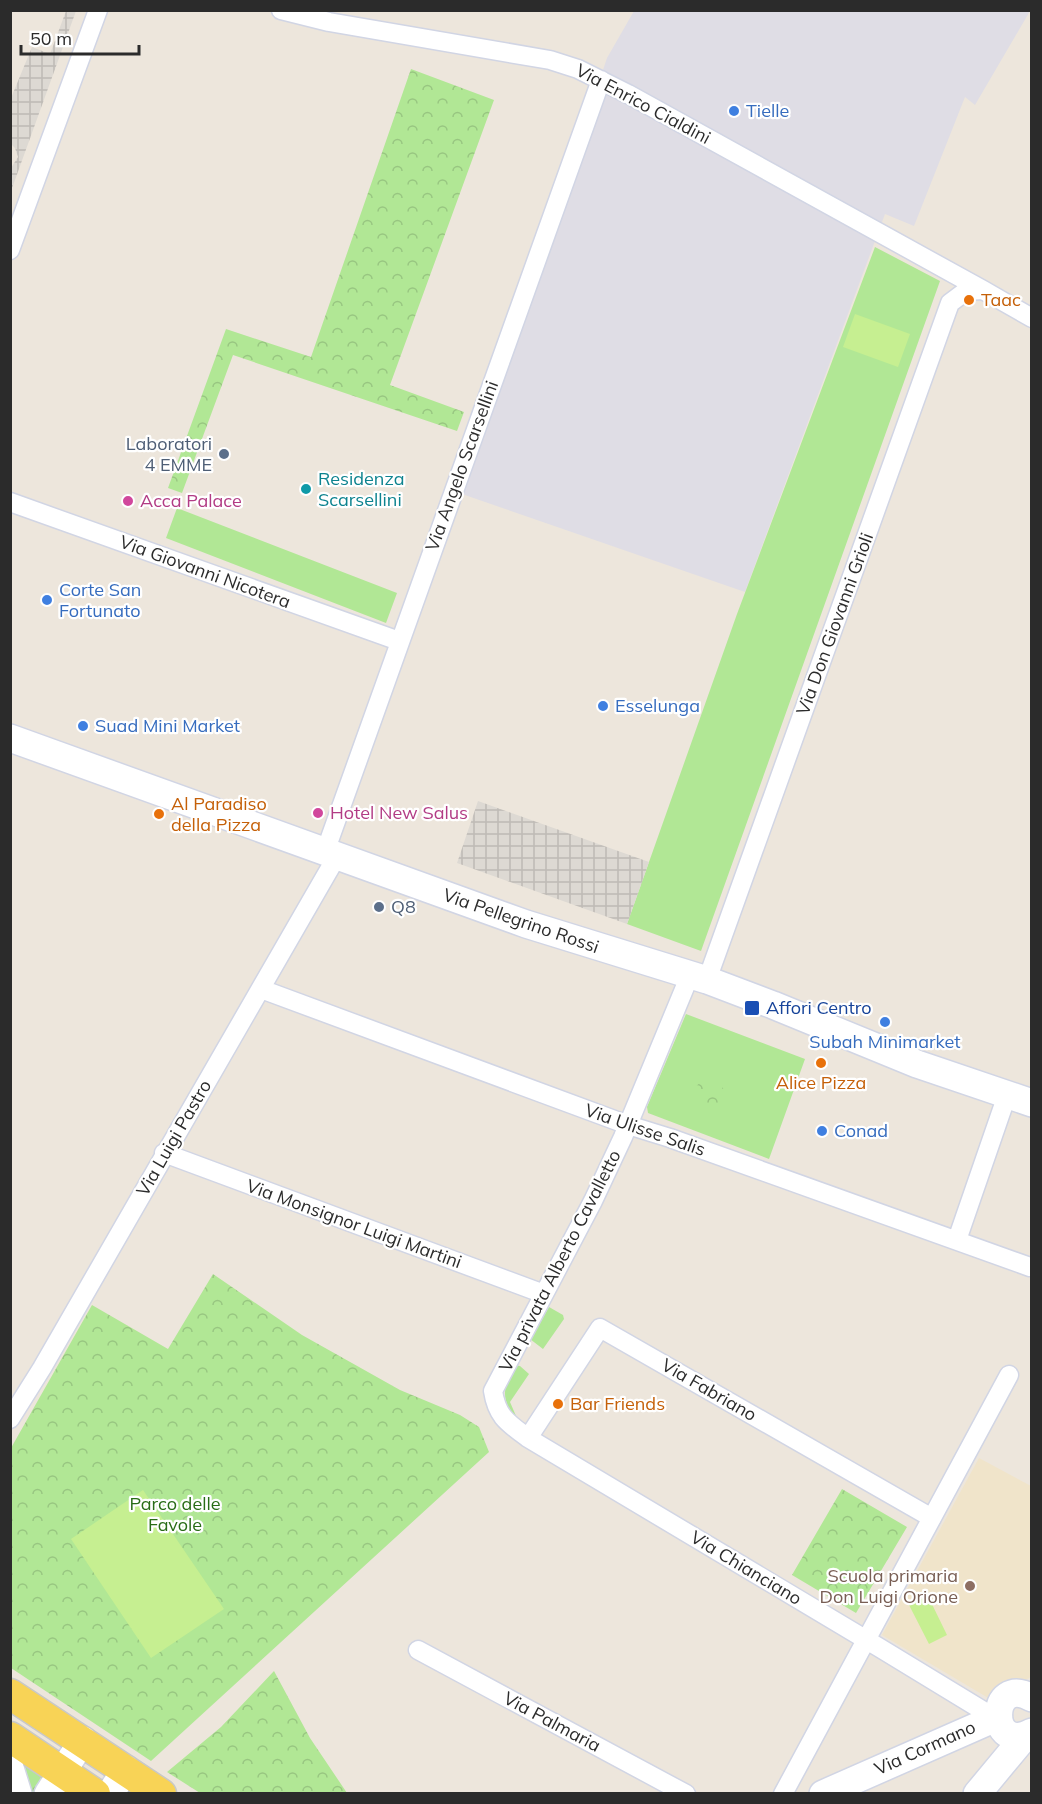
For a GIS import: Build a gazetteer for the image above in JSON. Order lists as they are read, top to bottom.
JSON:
{
  "streets": {
    "main road": ["Via Pellegrino Rossi", "Via Cormano"],
    "street": [
      "Via Enrico Cialdini",
      "Via Angelo Scarsellini",
      "Via Giovanni Nicotera",
      "Via Don Giovanni Grioli",
      "Via Ulisse Salis",
      "Via Luigi Pastro",
      "Via Monsignor Luigi Martini",
      "Via privata Alberto Cavalletto",
      "Via Fabriano",
      "Via Chianciano",
      "Via Palmaria"
    ]
  },
  "crossings": [
    ["Via Enrico Cialdini", "Via Angelo Scarsellini"],
    ["Via Angelo Scarsellini", "Via Giovanni Nicotera"],
    ["Via Angelo Scarsellini", "Via Pellegrino Rossi"],
    ["Via Angelo Scarsellini", "Via Luigi Pastro"],
    ["Via Don Giovanni Grioli", "Via Pellegrino Rossi"],
    ["Via Don Giovanni Grioli", "Via privata Alberto Cavalletto"],
    ["Via Pellegrino Rossi", "Via Luigi Pastro"],
    ["Via Pellegrino Rossi", "Via privata Alberto Cavalletto"],
    ["Via Ulisse Salis", "Via Luigi Pastro"],
    ["Via Ulisse Salis", "Via privata Alberto Cavalletto"],
    ["Via Luigi Pastro", "Via Monsignor Luigi Martini"],
    ["Via Monsignor Luigi Martini", "Via privata Alberto Cavalletto"],
    ["Via privata Alberto Cavalletto", "Via Fabriano"],
    ["Via privata Alberto Cavalletto", "Via Chianciano"],
    ["Via Fabriano", "Via Chianciano"],
    ["Via Chianciano", "Via Cormano"]
  ],
  "parks": ["Parco delle Favole"],
  "places": {
    "other": [
      "Tielle",
      "Taac",
      "Laboratori 4 EMME",
      "Residenza Scarsellini",
      "Acca Palace",
      "Corte San Fortunato",
      "Esselunga",
      "Suad Mini Market",
      "Hotel New Salus",
      "Al Paradiso della Pizza",
      "Q8",
      "Subah Minimarket",
      "Alice Pizza",
      "Conad",
      "Bar Friends",
      "Scuola primaria Don Luigi Orione"
    ],
    "transit": ["Affori Centro"]
  },
  "scale_bar": "50 m"
}
